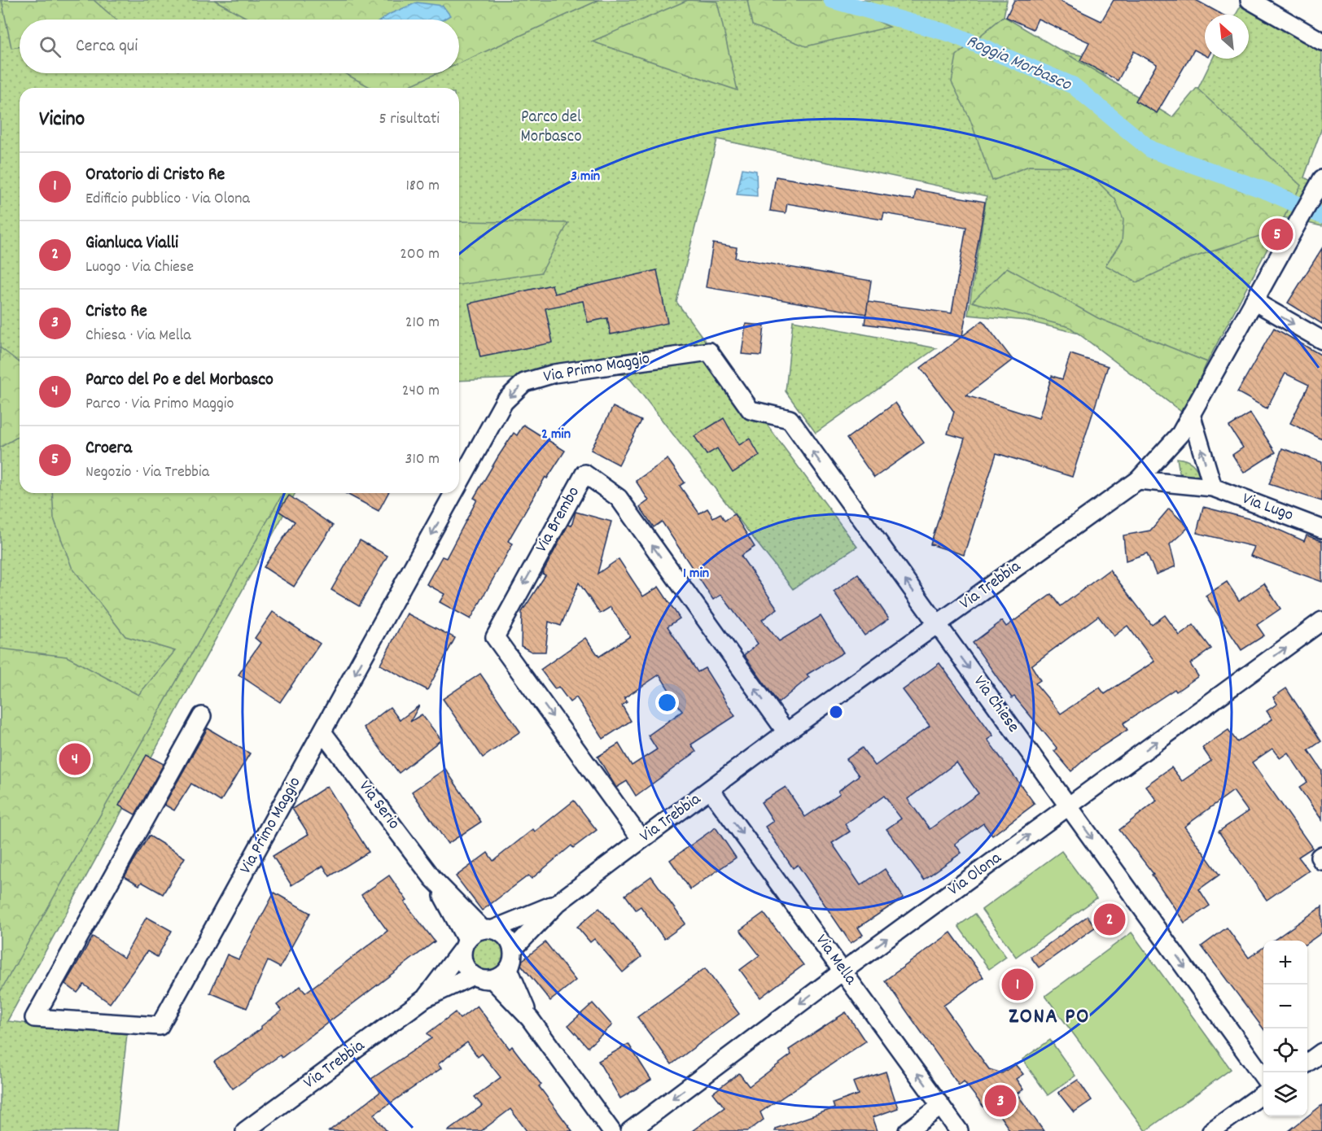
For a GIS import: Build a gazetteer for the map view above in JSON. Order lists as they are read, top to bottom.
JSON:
{
  "streets": {
    "street": [
      "Via Primo Maggio",
      "Via Lugo",
      "Via Brembo",
      "Via Trebbia",
      "Via Chiese",
      "Via Serio",
      "Via Olona",
      "Via Mella"
    ]
  },
  "crossings": [
    ["Via Primo Maggio", "Via Chiese"],
    ["Via Primo Maggio", "Via Serio"],
    ["Via Lugo", "Via Trebbia"],
    ["Via Brembo", "Via Trebbia"],
    ["Via Trebbia", "Via Chiese"],
    ["Via Trebbia", "Via Serio"],
    ["Via Trebbia", "Via Mella"],
    ["Via Chiese", "Via Olona"],
    ["Via Olona", "Via Mella"]
  ],
  "one_way": ["Via Primo Maggio"],
  "districts": ["ZONA PO"],
  "water": ["Roggia Morbasco"],
  "parks": ["Parco del Morbasco"],
  "north": "top left",
  "page": {
    "search": "Cerca qui",
    "heading": ["Vicino", "5 risultati"],
    "list": [
      {
        "mark": "1",
        "name": "Oratorio di Cristo Re",
        "note": "Edificio pubblico · Via Olona",
        "value": "180 m"
      },
      {
        "mark": "2",
        "name": "Gianluca Vialli",
        "note": "Luogo · Via Chiese",
        "value": "200 m"
      },
      {
        "mark": "3",
        "name": "Cristo Re",
        "note": "Chiesa · Via Mella",
        "value": "210 m"
      },
      {
        "mark": "4",
        "name": "Parco del Po e del Morbasco",
        "note": "Parco · Via Primo Maggio",
        "value": "240 m"
      },
      {
        "mark": "5",
        "name": "Croera",
        "note": "Negozio · Via Trebbia",
        "value": "310 m"
      }
    ],
    "pins": [
      "5",
      "4",
      "2",
      "1",
      "3"
    ],
    "map_buttons": ["+", "−"]
  },
  "rings": ["3 min", "2 min", "1 min"]
}
